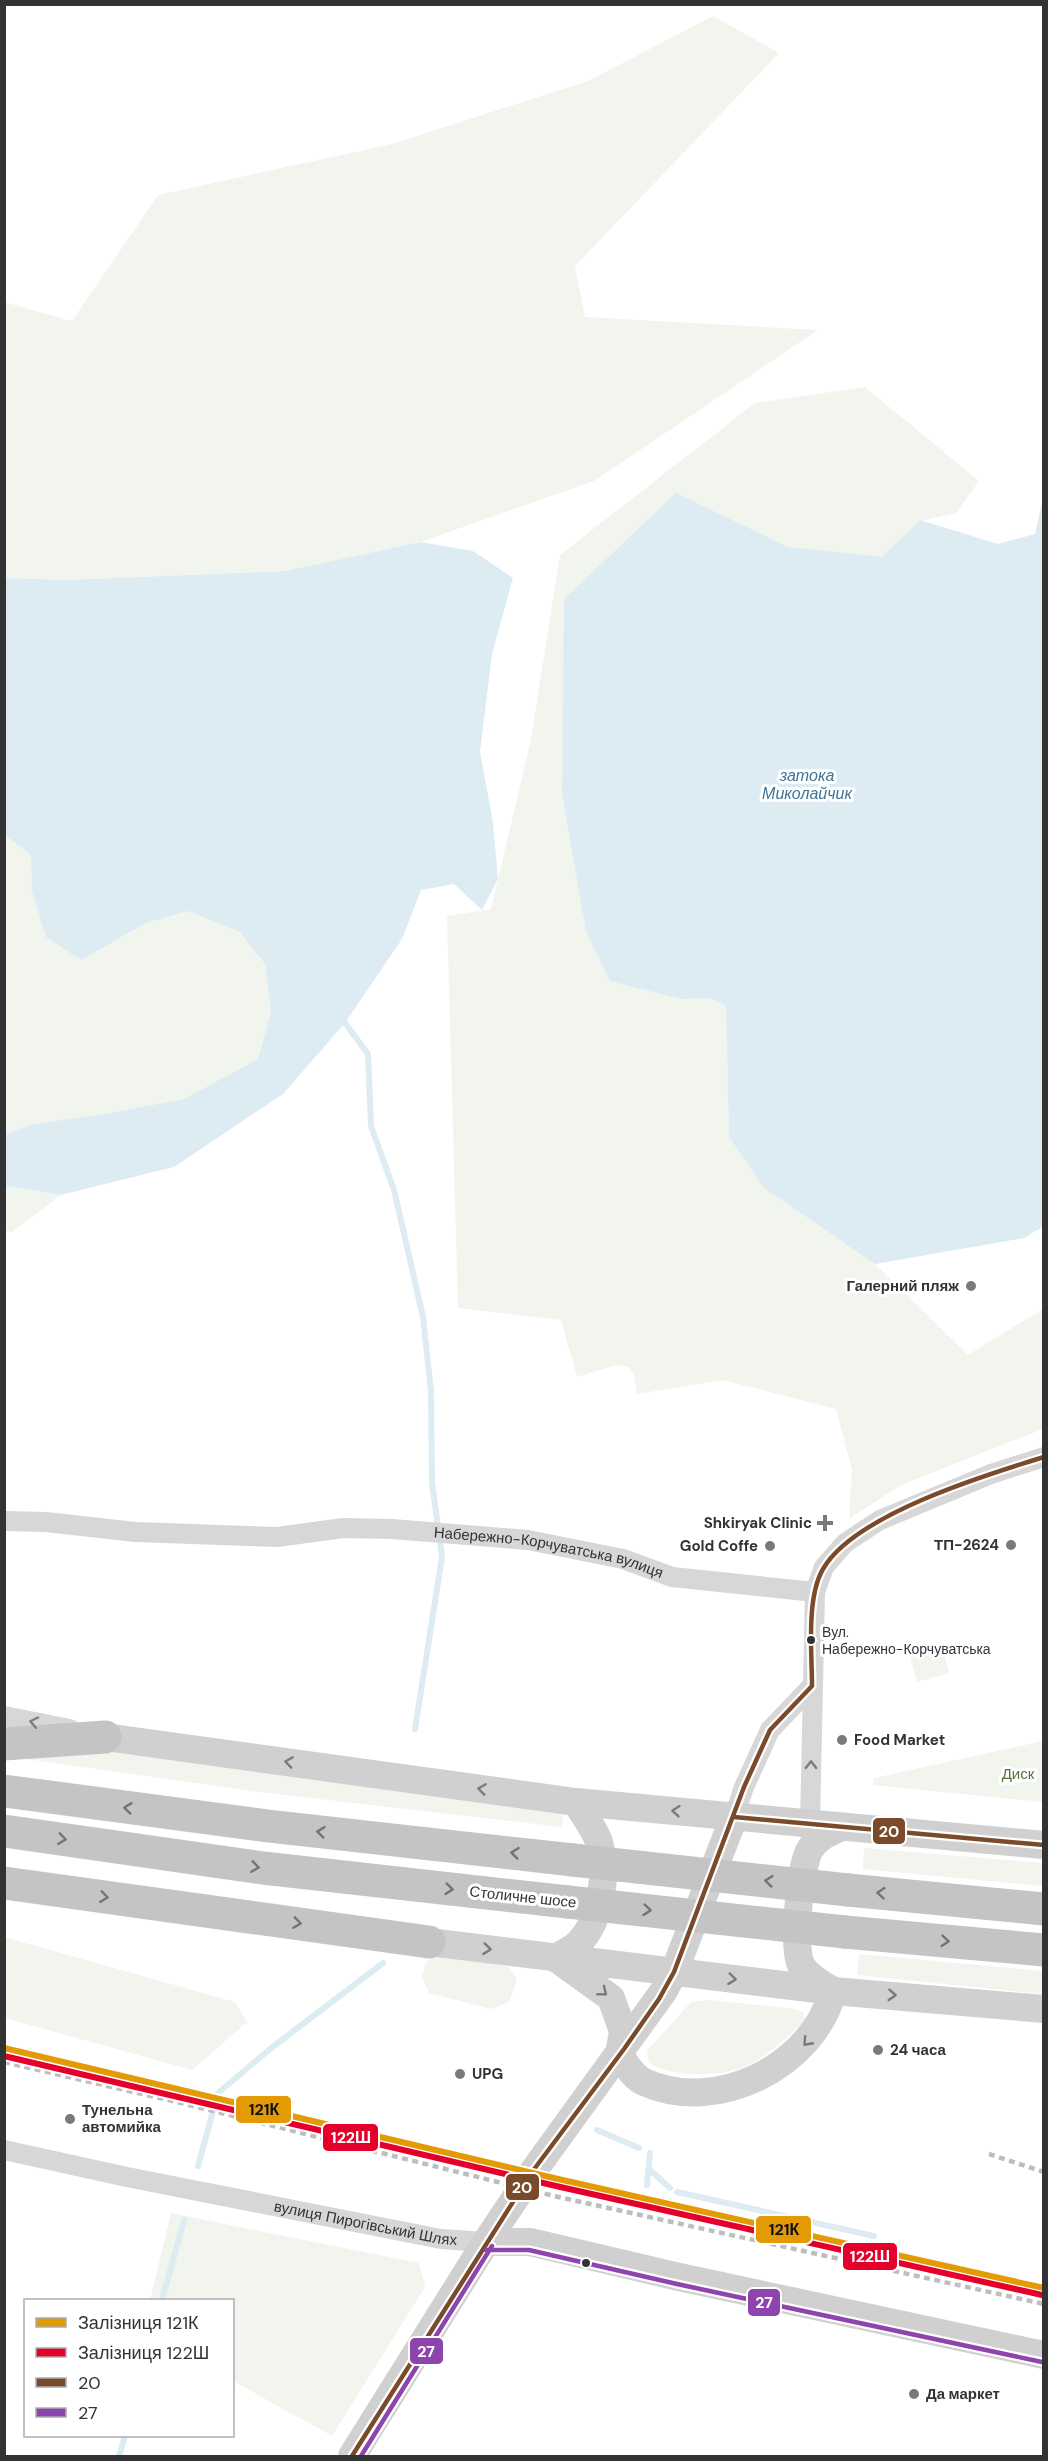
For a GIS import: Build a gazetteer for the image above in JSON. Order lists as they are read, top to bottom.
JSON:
{
  "streets": {
    "highway": ["Столичне шосе"],
    "main road": ["вулиця Пирогівський Шлях"],
    "street": ["Набережно-Корчуватська вулиця"]
  },
  "water": ["затока Миколайчик"],
  "parks": ["Диск"],
  "places": {
    "other": [
      "Галерний пляж",
      "ТП-2624",
      "Gold Coffe",
      "Вул. Набережно-Корчуватська",
      "Food Market",
      "24 часа",
      "UPG",
      "Тунельна автомийка",
      "Да маркет"
    ],
    "health": ["Shkiryak Clinic"]
  },
  "lines": [
    "transit line 20",
    "rail line 121К",
    "rail line 122Ш",
    "transit line 27"
  ],
  "legend": [
    "Залізниця 121К",
    "Залізниця 122Ш",
    "20",
    "27"
  ]
}
